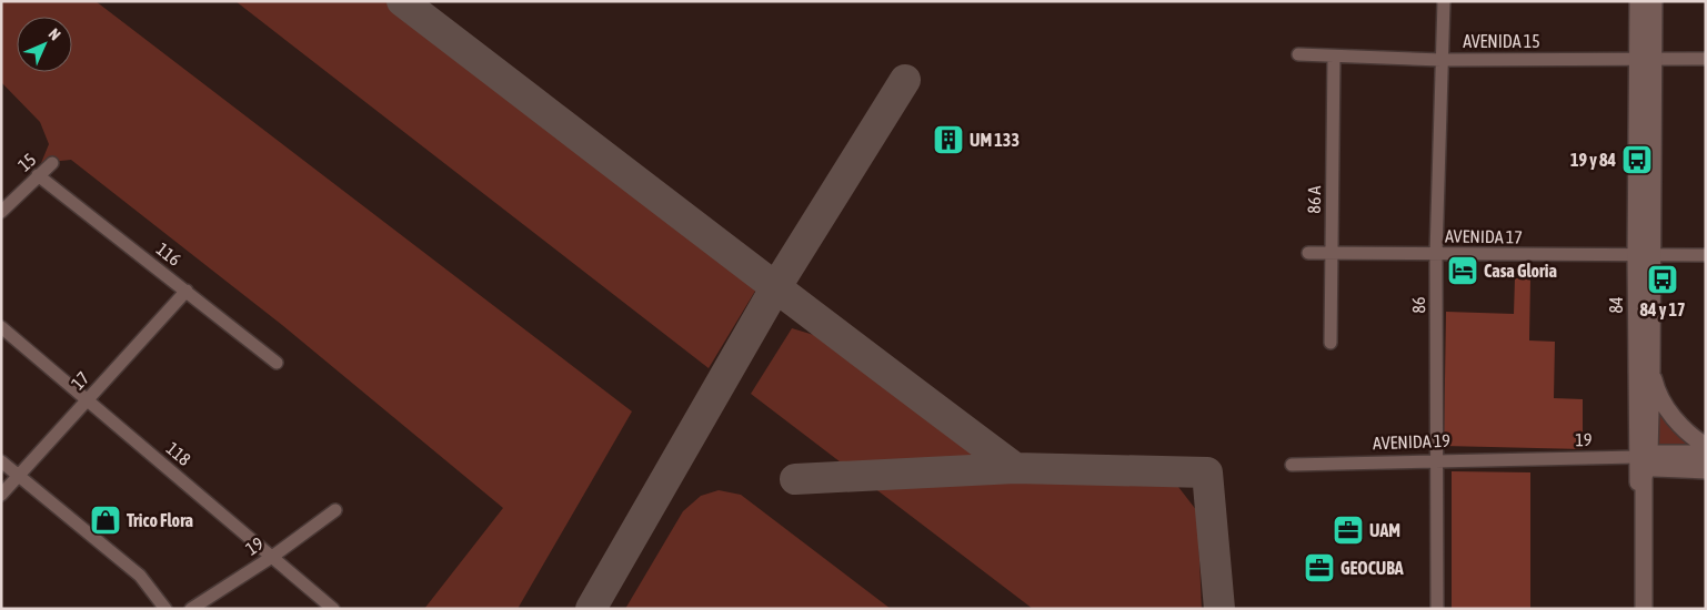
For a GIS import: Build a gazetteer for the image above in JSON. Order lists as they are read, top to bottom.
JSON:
{
  "streets": {
    "main road": ["84"],
    "street": [
      "AVENIDA 15",
      "15",
      "86 A",
      "AVENIDA 17",
      "116",
      "86",
      "17",
      "19",
      "AVENIDA 19",
      "118"
    ]
  },
  "crossings": [
    ["AVENIDA 15", "86 A"],
    ["AVENIDA 15", "86"],
    ["AVENIDA 15", "84"],
    ["15", "116"],
    ["86 A", "AVENIDA 17"],
    ["AVENIDA 17", "86"],
    ["AVENIDA 17", "84"],
    ["116", "17"],
    ["86", "AVENIDA 19"],
    ["84", "19"],
    ["17", "118"],
    ["19", "AVENIDA 19"],
    ["19", "118"]
  ],
  "places": {
    "building": ["UM 133"],
    "bus stop": ["19 y 84", "84 y 17"],
    "hotel": ["Casa Gloria"],
    "shop": ["Trico Flora"],
    "office": ["UAM", "GEOCUBA"]
  },
  "north": "top right"
}
